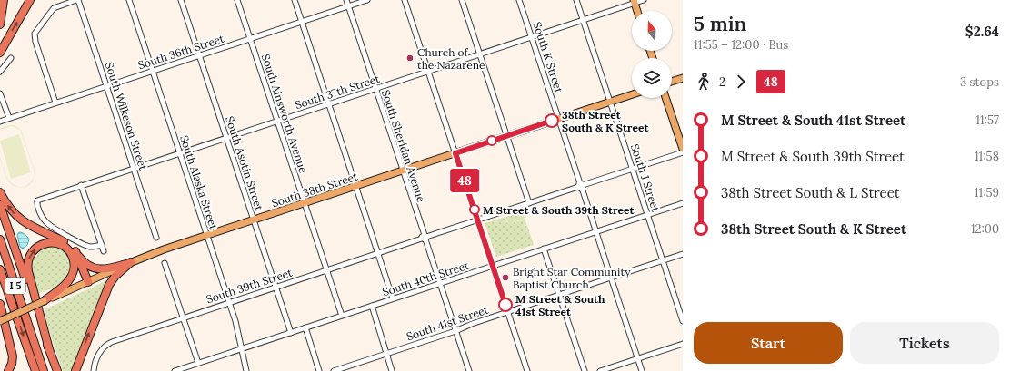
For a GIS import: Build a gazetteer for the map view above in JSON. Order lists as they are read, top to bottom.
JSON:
{
  "streets": {
    "highway": ["I 5"],
    "main road": ["South 38th Street"],
    "street": [
      "South 36th Street",
      "South K Street",
      "South 37th Street",
      "South Ainsworth Avenue",
      "South Wilkeson Street",
      "South Sheridan Avenue",
      "South Asotin Street",
      "South J Street",
      "South Alaska Street",
      "South 40th Street",
      "South 39th Street",
      "South 41st Street"
    ]
  },
  "crossings": [
    ["South 36th Street", "South Ainsworth Avenue"],
    ["South 36th Street", "South Wilkeson Street"],
    ["South 36th Street", "South Sheridan Avenue"],
    ["South 36th Street", "South Asotin Street"],
    ["South 36th Street", "South Alaska Street"],
    ["South K Street", "South 37th Street"],
    ["South K Street", "South 38th Street"],
    ["South K Street", "South 40th Street"],
    ["South K Street", "South 39th Street"],
    ["South K Street", "South 41st Street"],
    ["South 37th Street", "South Ainsworth Avenue"],
    ["South 37th Street", "South Wilkeson Street"],
    ["South 37th Street", "South Sheridan Avenue"],
    ["South 37th Street", "South Asotin Street"],
    ["South 37th Street", "South J Street"],
    ["South 37th Street", "South Alaska Street"],
    ["South Ainsworth Avenue", "South 38th Street"],
    ["South Ainsworth Avenue", "South 40th Street"],
    ["South Ainsworth Avenue", "South 39th Street"],
    ["South Sheridan Avenue", "South 38th Street"],
    ["South Sheridan Avenue", "South 40th Street"],
    ["South Sheridan Avenue", "South 39th Street"],
    ["South Sheridan Avenue", "South 41st Street"],
    ["South Asotin Street", "South 38th Street"],
    ["South Asotin Street", "South 40th Street"],
    ["South Asotin Street", "South 39th Street"],
    ["South J Street", "South 38th Street"],
    ["South J Street", "South 40th Street"],
    ["South J Street", "South 39th Street"],
    ["South J Street", "South 41st Street"],
    ["South Alaska Street", "South 38th Street"],
    ["South Alaska Street", "South 40th Street"],
    ["South Alaska Street", "South 39th Street"]
  ],
  "places": [
    "Church of the Nazarene",
    "38th Street South & K Street",
    "M Street & South 39th Street",
    "Bright Star Community Baptist Church",
    "M Street & South 41st Street"
  ],
  "lines": ["bus line 48"],
  "north": "top",
  "page": {
    "on_map": "48",
    "heading": ["5 min", "11:55 – 12:00 · Bus", "$2.64"],
    "legs": ["2", "48", "3 stops"],
    "list": [
      {
        "name": "M Street & South 41st Street",
        "value": "11:57"
      },
      {
        "name": "M Street & South 39th Street",
        "value": "11:58"
      },
      {
        "name": "38th Street South & L Street",
        "value": "11:59"
      },
      {
        "name": "38th Street South & K Street",
        "value": "12:00"
      }
    ],
    "buttons": ["Start", "Tickets"]
  }
}
